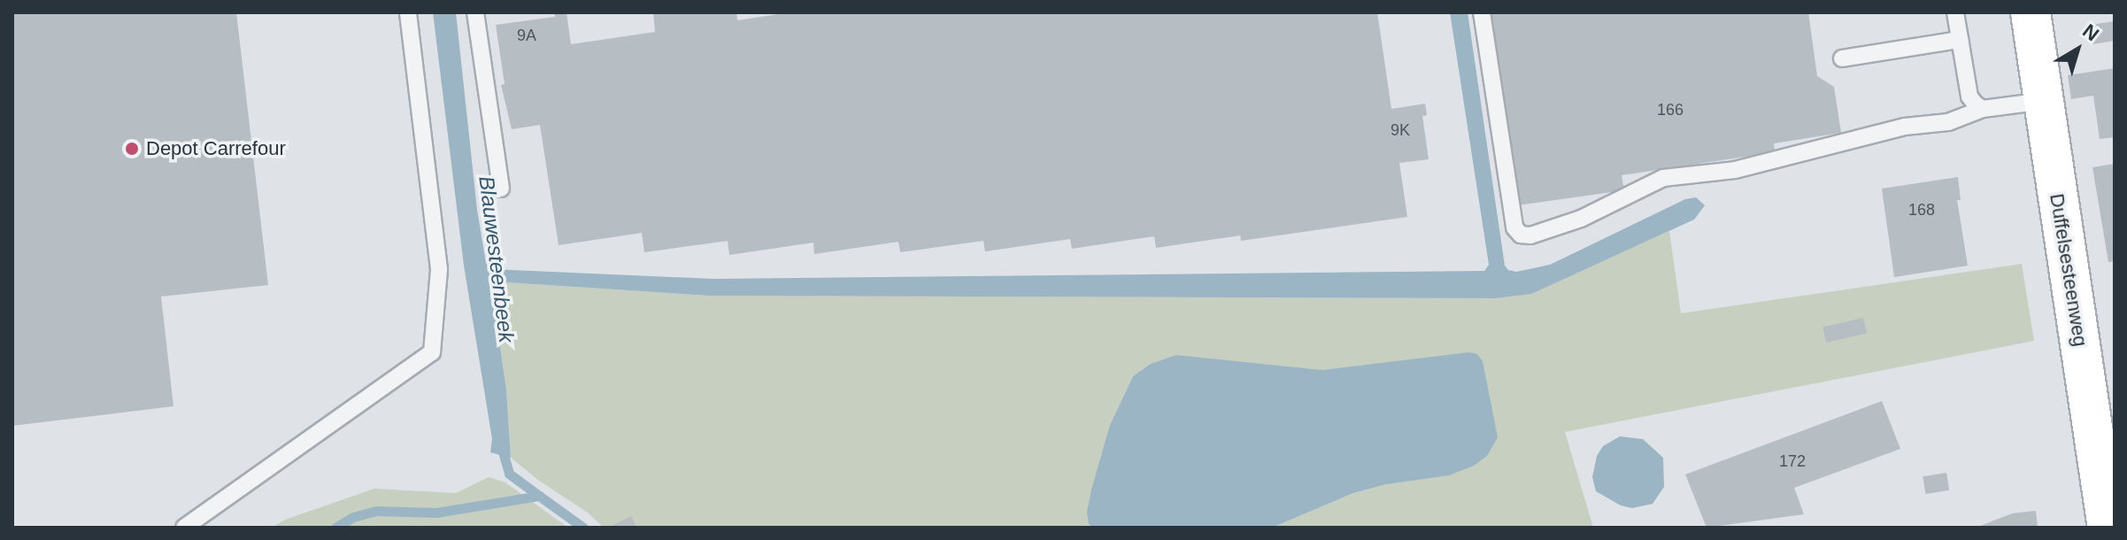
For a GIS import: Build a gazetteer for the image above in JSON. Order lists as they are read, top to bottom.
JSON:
{
  "streets": {
    "street": ["Duffelsesteenweg"]
  },
  "water": ["Blauwesteenbeek"],
  "places": ["Depot Carrefour"],
  "house_numbers": [
    "9A",
    "166",
    "9K",
    "168",
    "172"
  ],
  "north": "top right"
}
